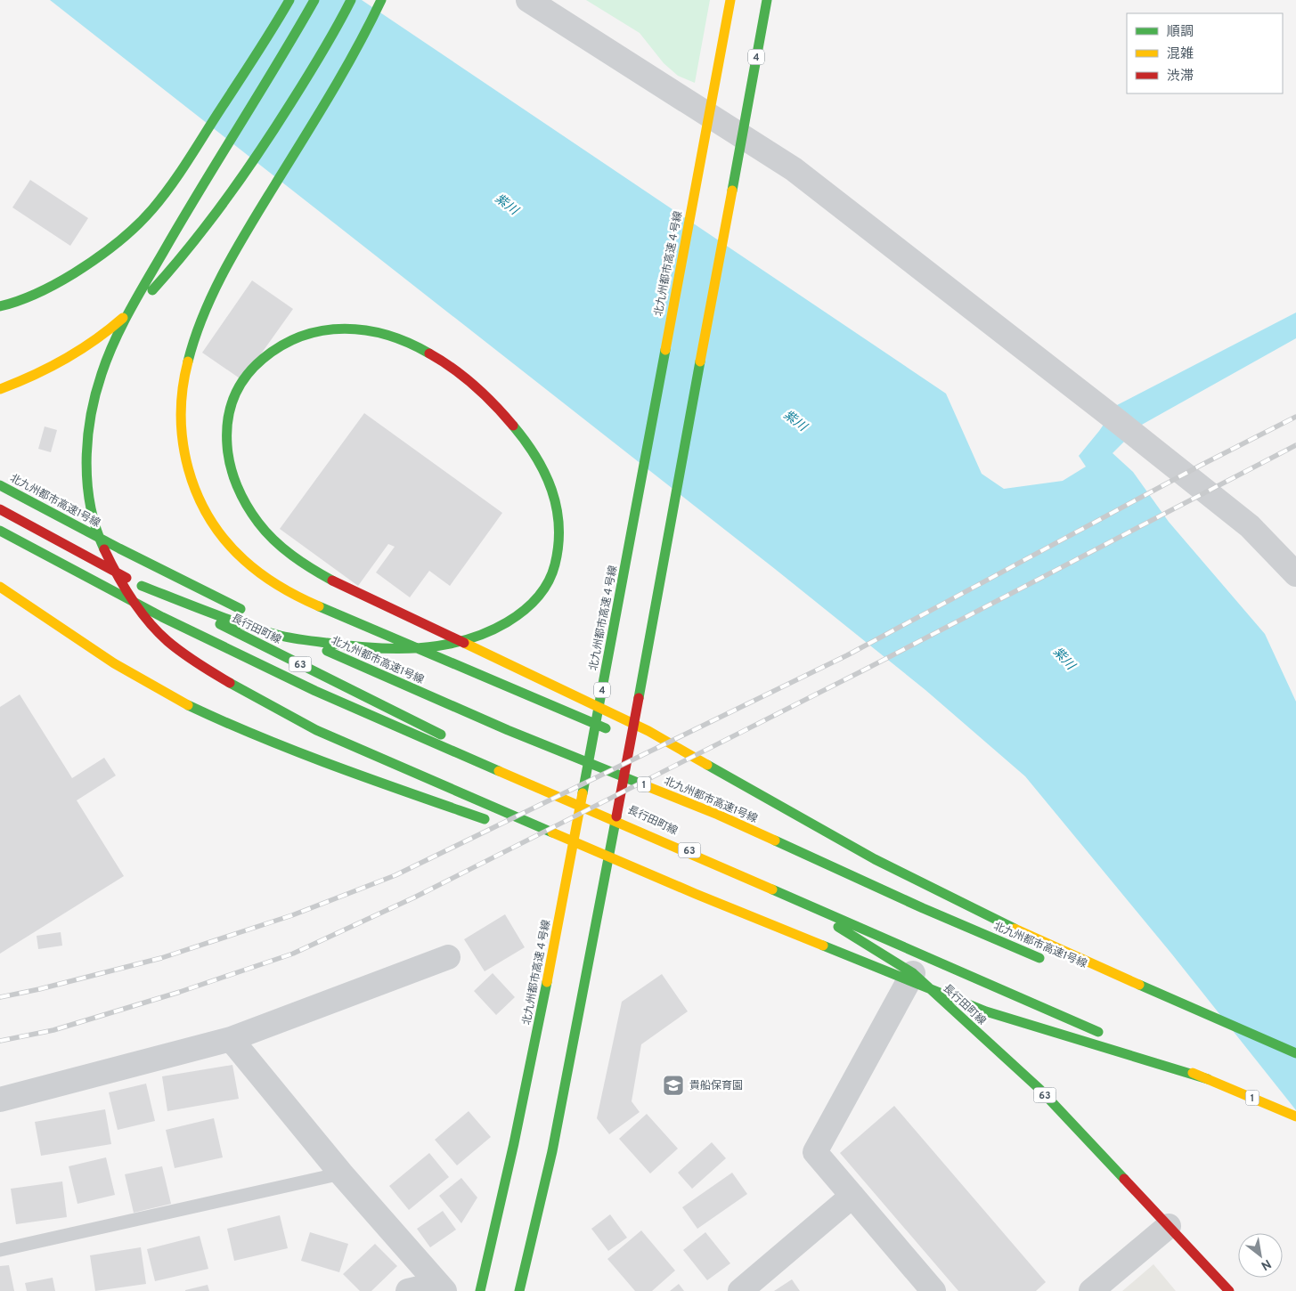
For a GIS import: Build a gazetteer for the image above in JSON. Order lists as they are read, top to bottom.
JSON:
{
  "streets": {
    "main road": [
      "4",
      "北九州都市高速４号線",
      "北九州都市高速1号線",
      "長行田町線",
      "63",
      "1"
    ]
  },
  "water": ["紫川"],
  "places": {
    "school or university": ["貴船保育園"]
  },
  "legend": ["順調", "混雑", "渋滞"],
  "north": "bottom right"
}
